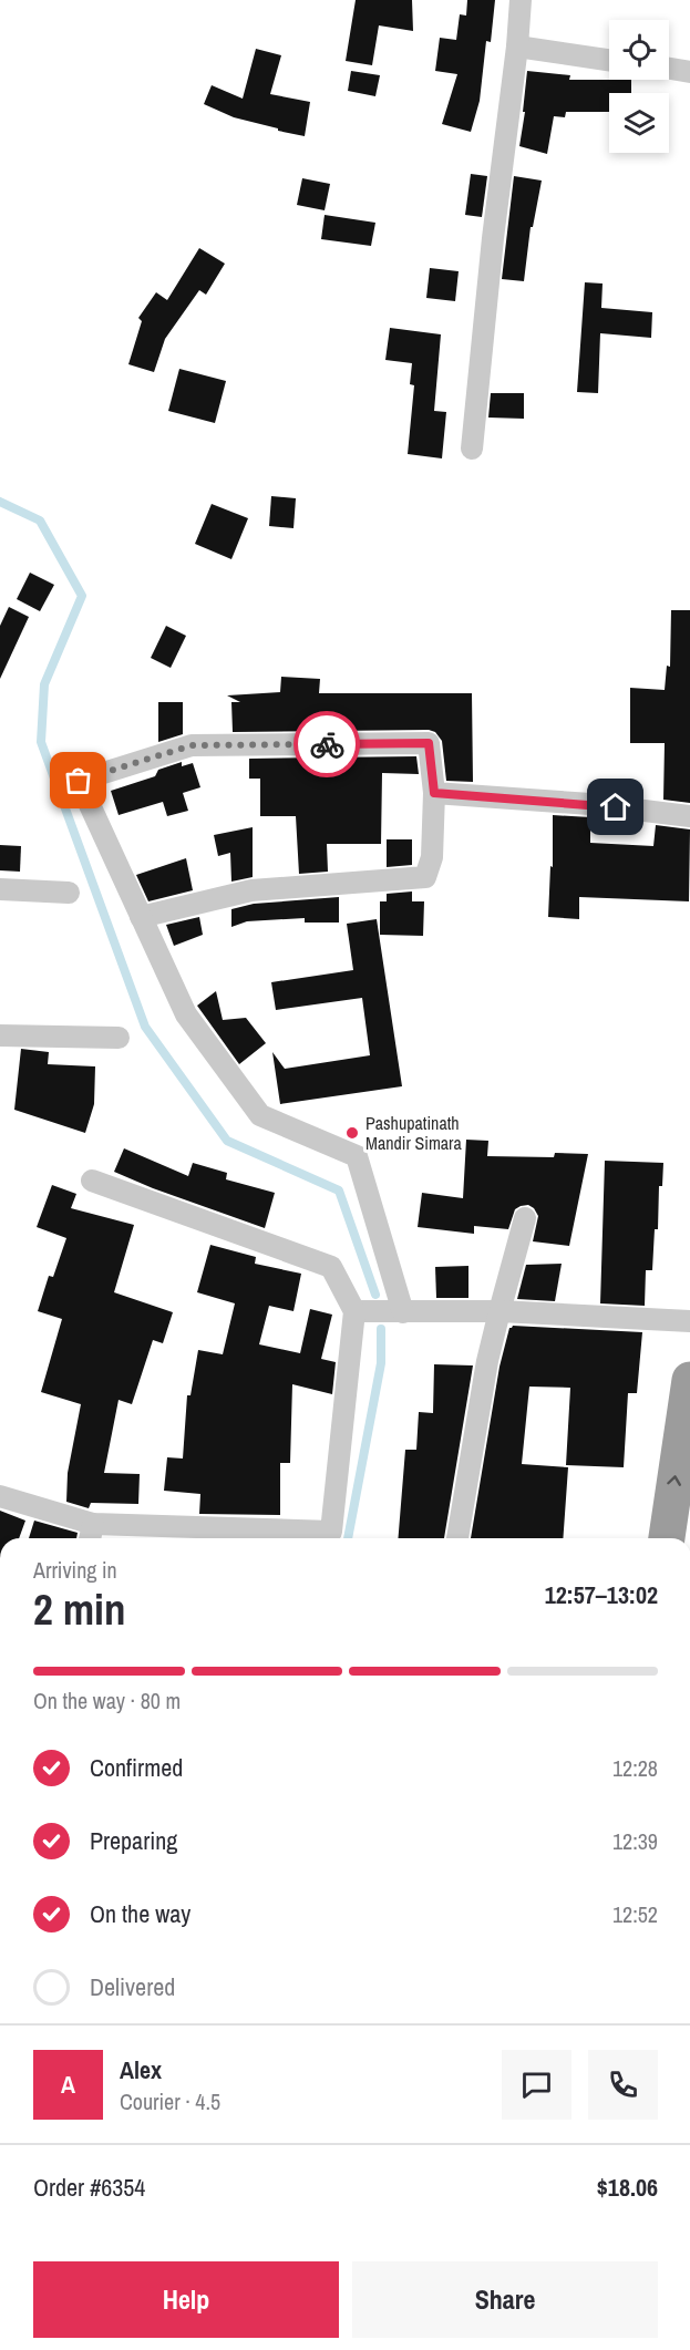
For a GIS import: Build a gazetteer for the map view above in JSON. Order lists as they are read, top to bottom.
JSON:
{
  "places": ["Pashupatinath Mandir Simara"],
  "page": {
    "heading": ["2 min", "Arriving in", "12:57–13:02"],
    "panel": [
      "Alex",
      "Courier · 4.5",
      "Order #6354",
      "$18.06"
    ],
    "bar": "On the way · 80 m",
    "list": [
      ["Confirmed", "12:28"],
      ["Preparing", "12:39"],
      ["On the way", "12:52"],
      "Delivered"
    ],
    "round": "A",
    "buttons": ["Help", "Share"]
  }
}
